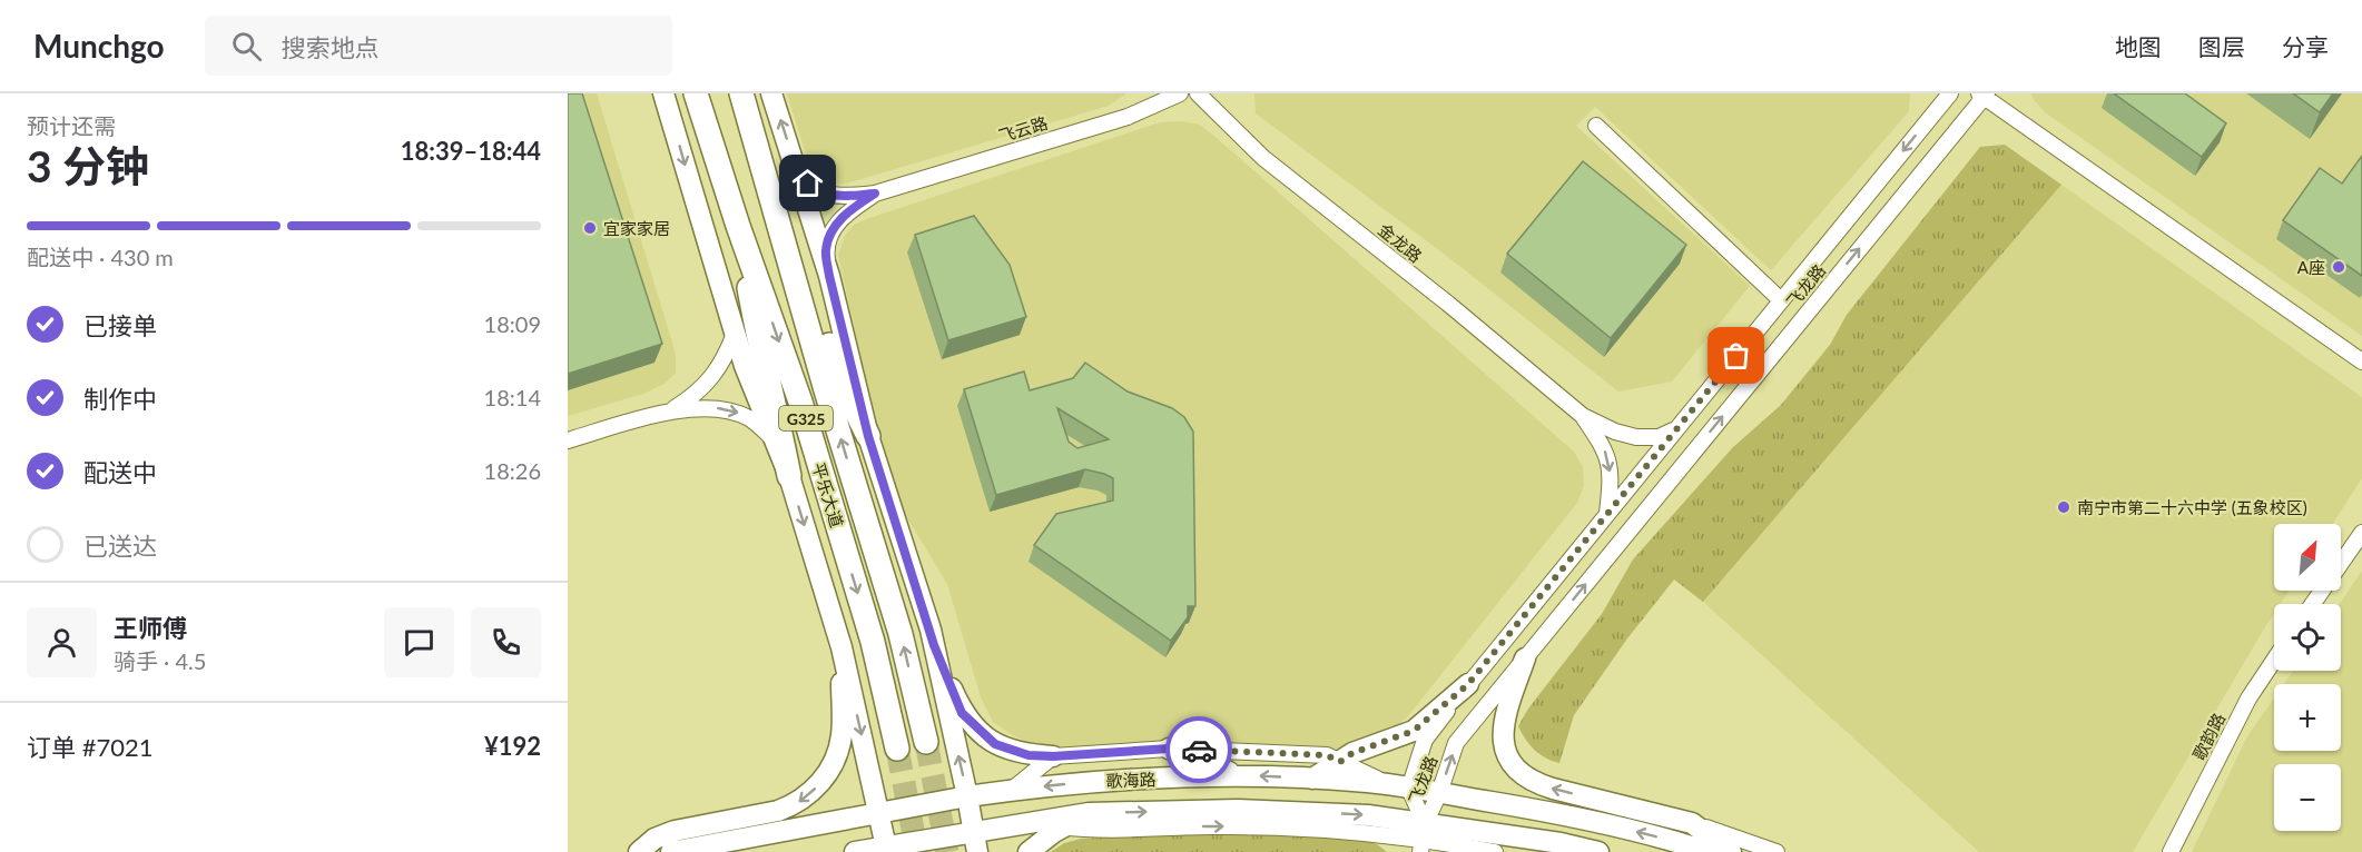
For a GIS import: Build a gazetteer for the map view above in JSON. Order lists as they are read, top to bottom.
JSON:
{
  "streets": {
    "highway": ["G325", "平乐大道"],
    "main road": ["歌海路"],
    "street": [
      "飞云路",
      "金龙路",
      "飞龙路",
      "歌韵路"
    ]
  },
  "crossings": [
    ["金龙路", "飞龙路"],
    ["飞龙路", "歌海路"]
  ],
  "places": ["宜家家居", "A座", "南宁市第二十六中学 (五象校区)"],
  "north": "top right",
  "page": {
    "header": "Munchgo",
    "search": "搜索地点",
    "nav": ["地图", "图层", "分享"],
    "heading": ["3 分钟", "预计还需", "18:39–18:44"],
    "panel": [
      "王师傅",
      "骑手 · 4.5",
      "订单 #7021",
      "¥192"
    ],
    "bar": "配送中 · 430 m",
    "list": [
      ["已接单", "18:09"],
      ["制作中", "18:14"],
      ["配送中", "18:26"],
      "已送达"
    ],
    "map_buttons": ["+", "−"]
  }
}
